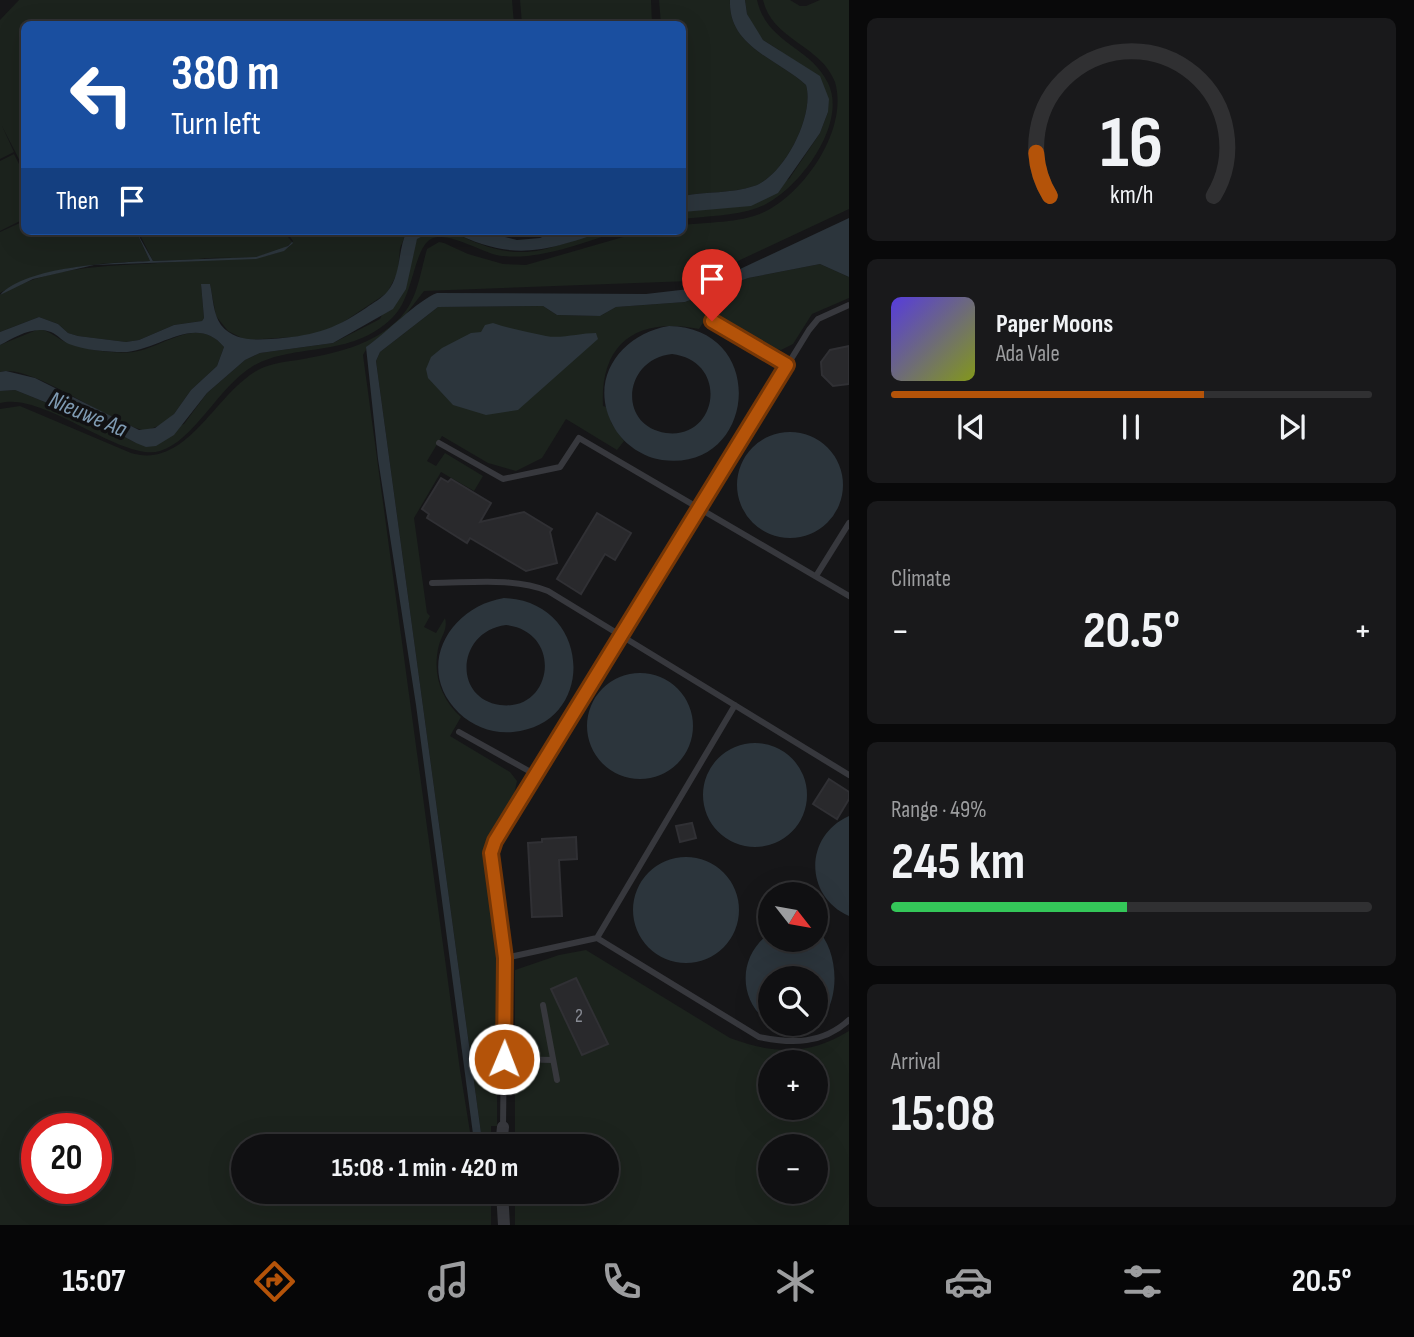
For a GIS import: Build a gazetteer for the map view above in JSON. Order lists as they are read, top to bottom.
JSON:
{
  "water": ["Nieuwe Aa"],
  "house_numbers": ["2"],
  "north": "bottom right",
  "page": {
    "turn": ["380 m", "Turn left"],
    "then": "Then",
    "song": ["Paper Moons", "Ada Vale"],
    "tile": [
      "Climate",
      ["Range · 49%", "245 km"],
      ["Arrival", "15:08"]
    ],
    "heat": ["−", "20.5°", "+"],
    "map_buttons": ["+", "−"],
    "limit": "20",
    "trip": "15:08 · 1 min · 420 m",
    "tabs": ["15:07", "20.5°"],
    "gauge": ["16", "km/h"]
  }
}
